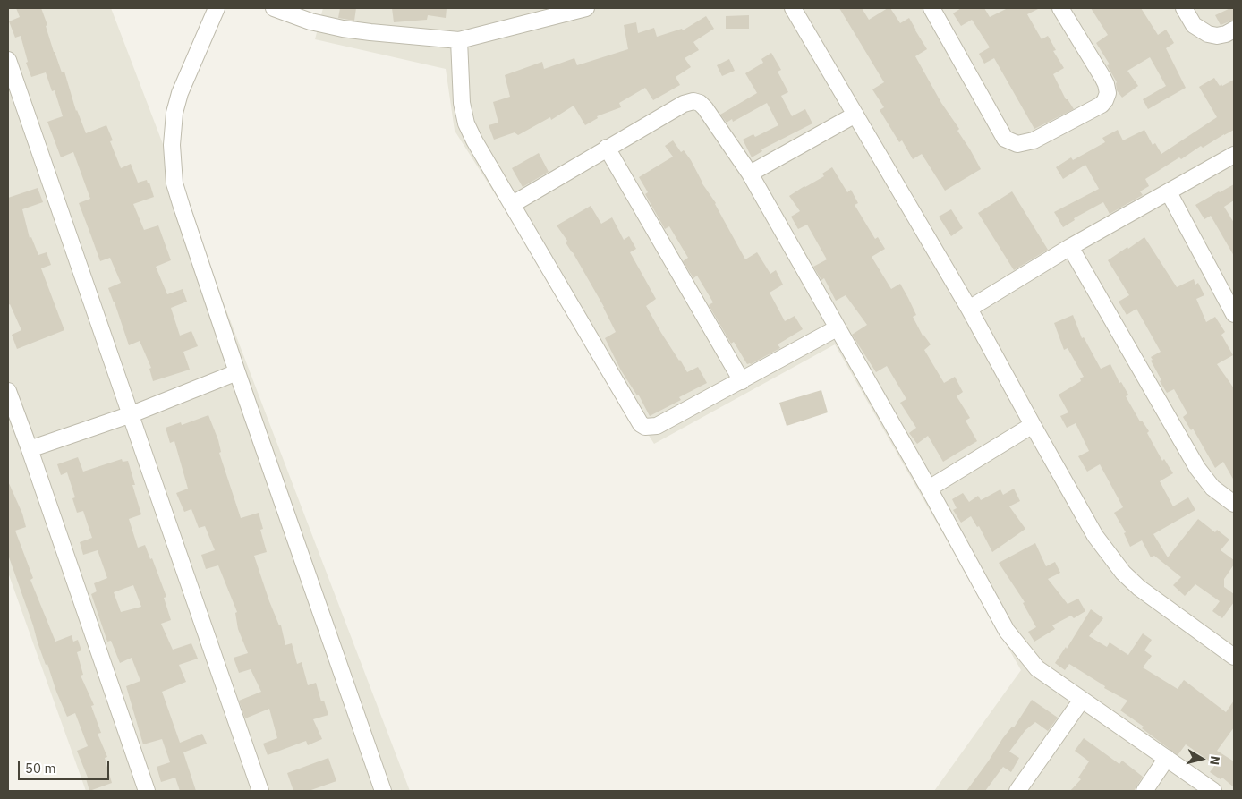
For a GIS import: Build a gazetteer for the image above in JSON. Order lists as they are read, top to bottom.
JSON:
{
  "scale_bar": "50 m",
  "north": "right"
}
